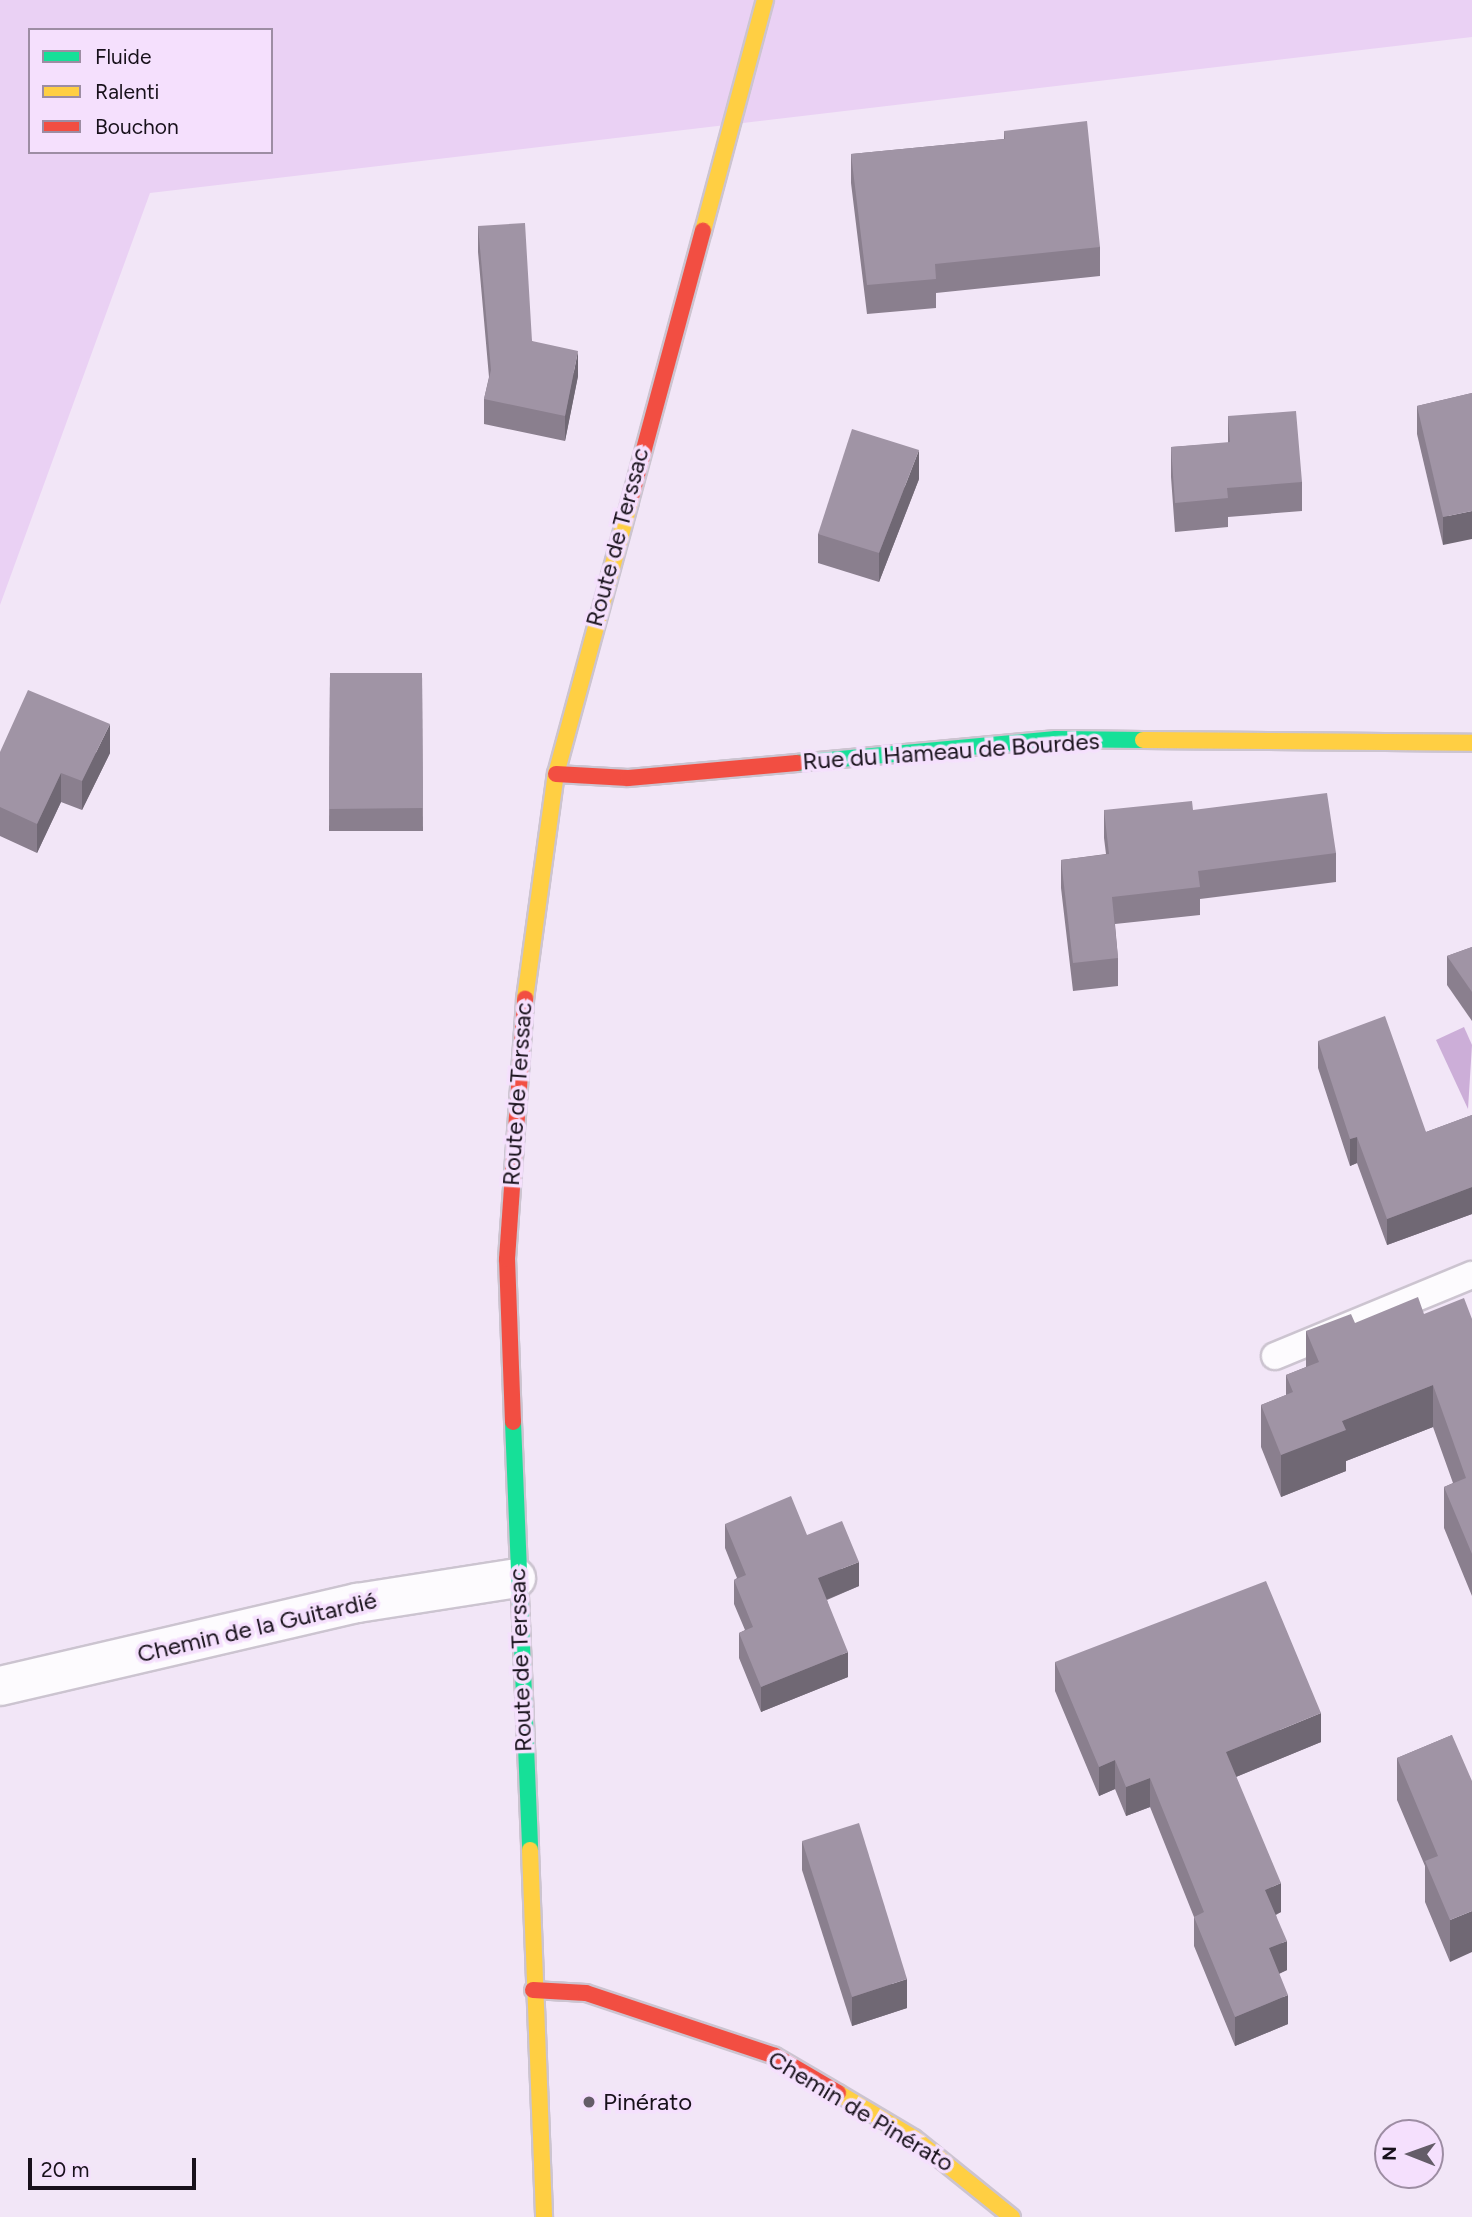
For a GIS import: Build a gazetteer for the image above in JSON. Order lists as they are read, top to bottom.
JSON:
{
  "streets": {
    "street": [
      "Route de Terssac",
      "Rue du Hameau de Bourdes",
      "Chemin de la Guitardié",
      "Chemin de Pinérato"
    ]
  },
  "crossings": [
    ["Route de Terssac", "Rue du Hameau de Bourdes"],
    ["Route de Terssac", "Chemin de la Guitardié"],
    ["Route de Terssac", "Chemin de Pinérato"]
  ],
  "places": ["Pinérato"],
  "legend": ["Fluide", "Ralenti", "Bouchon"],
  "scale_bar": "20 m",
  "north": "left"
}
